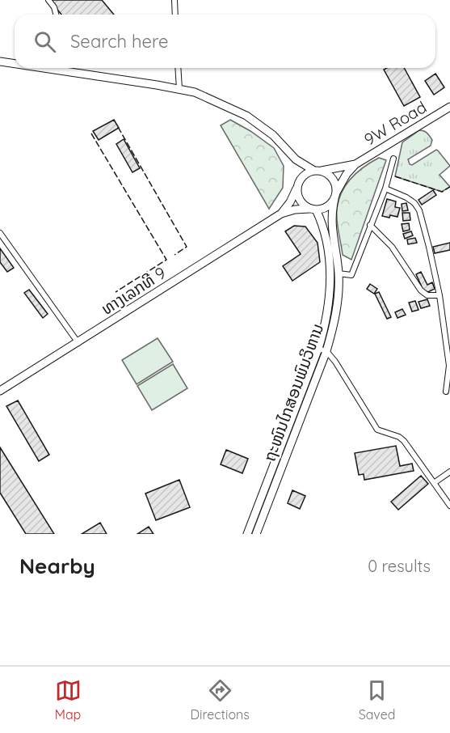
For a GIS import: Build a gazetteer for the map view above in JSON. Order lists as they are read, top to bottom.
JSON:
{
  "streets": {
    "main road": ["9W Road", "ທາງເລກທີ 9", "ຖະໜົນໄກສອນພົມວິຫານ"]
  },
  "crossings": [
    ["ທາງເລກທີ 9", "ຖະໜົນໄກສອນພົມວິຫານ"]
  ],
  "page": {
    "search": "Search here",
    "heading": ["Nearby", "0 results"],
    "nav": ["Map", "Directions", "Saved"]
  }
}
